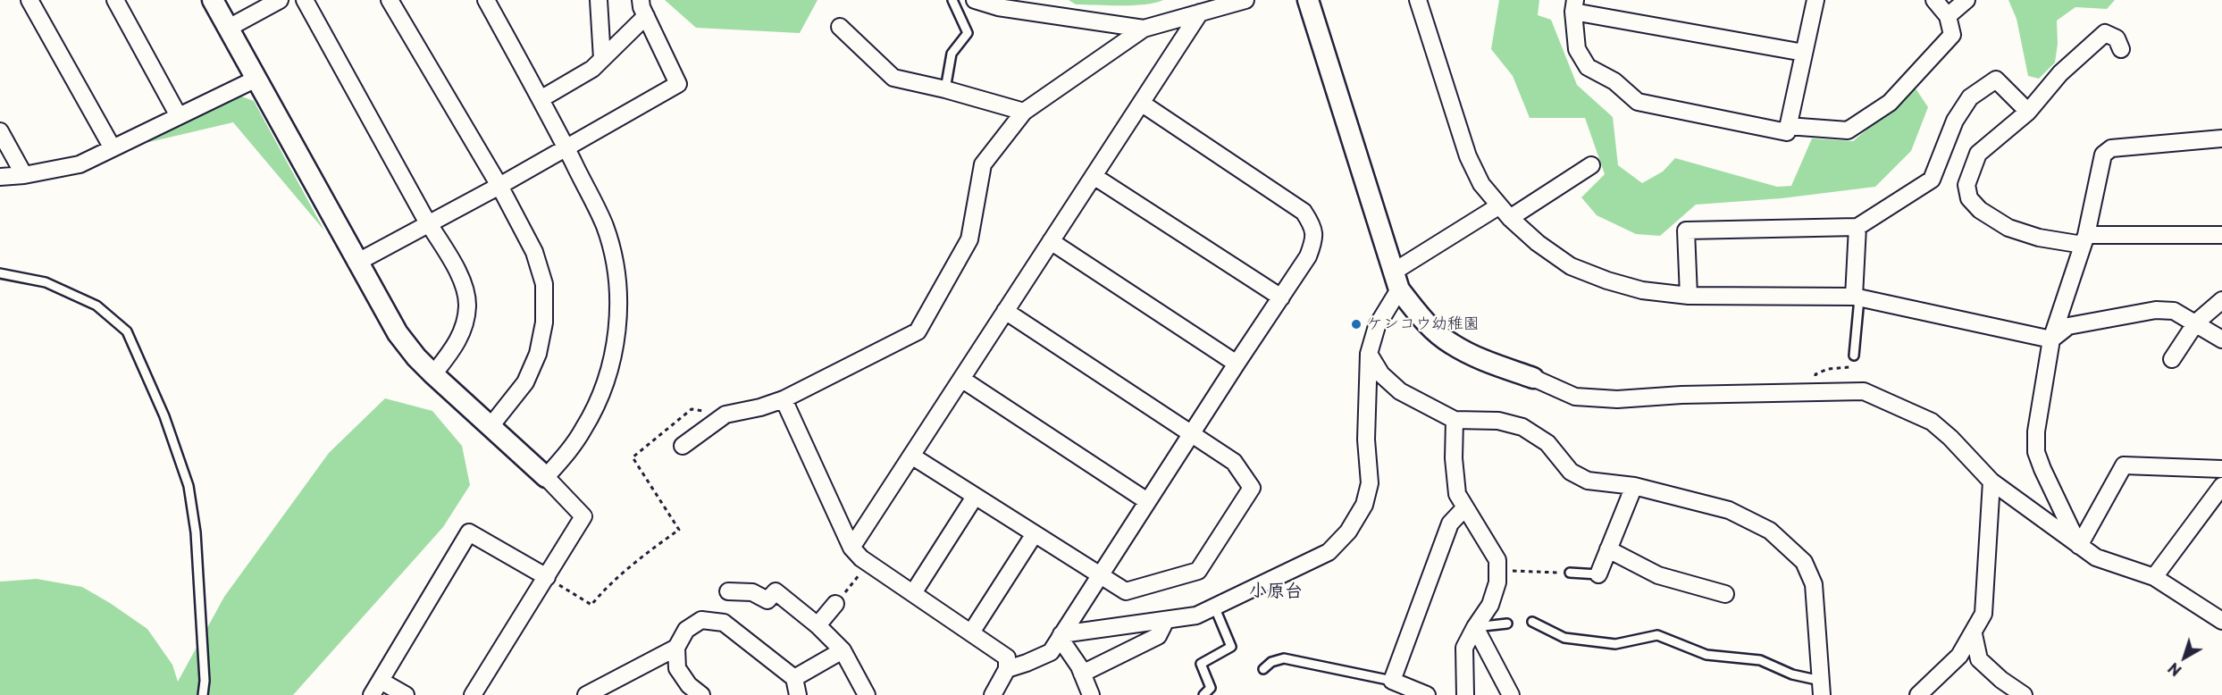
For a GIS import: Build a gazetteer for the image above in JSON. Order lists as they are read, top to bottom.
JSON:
{
  "districts": ["小原台"],
  "places": ["ケンコウ幼稚園"],
  "north": "bottom left"
}
